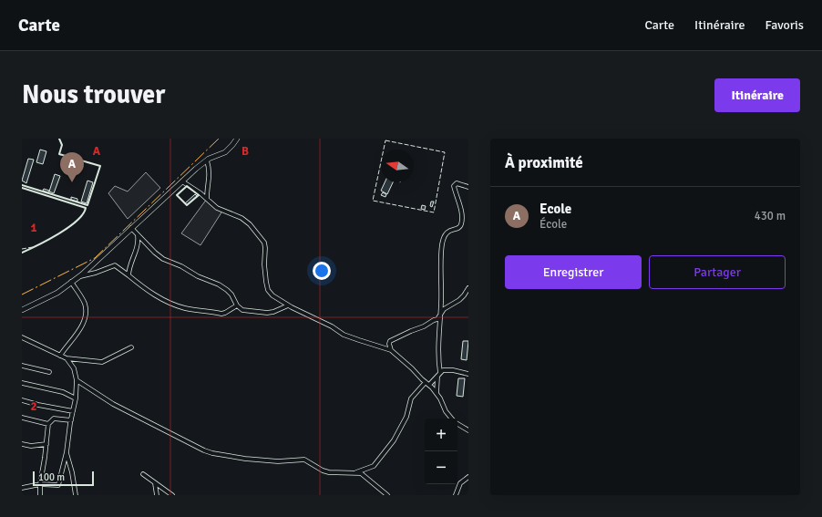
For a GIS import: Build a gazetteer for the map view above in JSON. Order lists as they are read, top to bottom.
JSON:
{
  "scale_bar": "100 m",
  "north": "left",
  "page": {
    "header": "Carte",
    "nav": ["Carte", "Itinéraire", "Favoris"],
    "buttons": [
      "Itinéraire",
      ["Enregistrer", "Partager"]
    ],
    "title": "Nous trouver",
    "heading": "À proximité",
    "pins": "A",
    "list": [
      {
        "mark": "A",
        "name": "Ecole",
        "note": "École",
        "value": "430 m"
      }
    ],
    "map_buttons": ["+", "−"],
    "scale": "100 m"
  },
  "grid": {
    "columns": ["A", "B"],
    "rows": ["1", "2"]
  }
}
